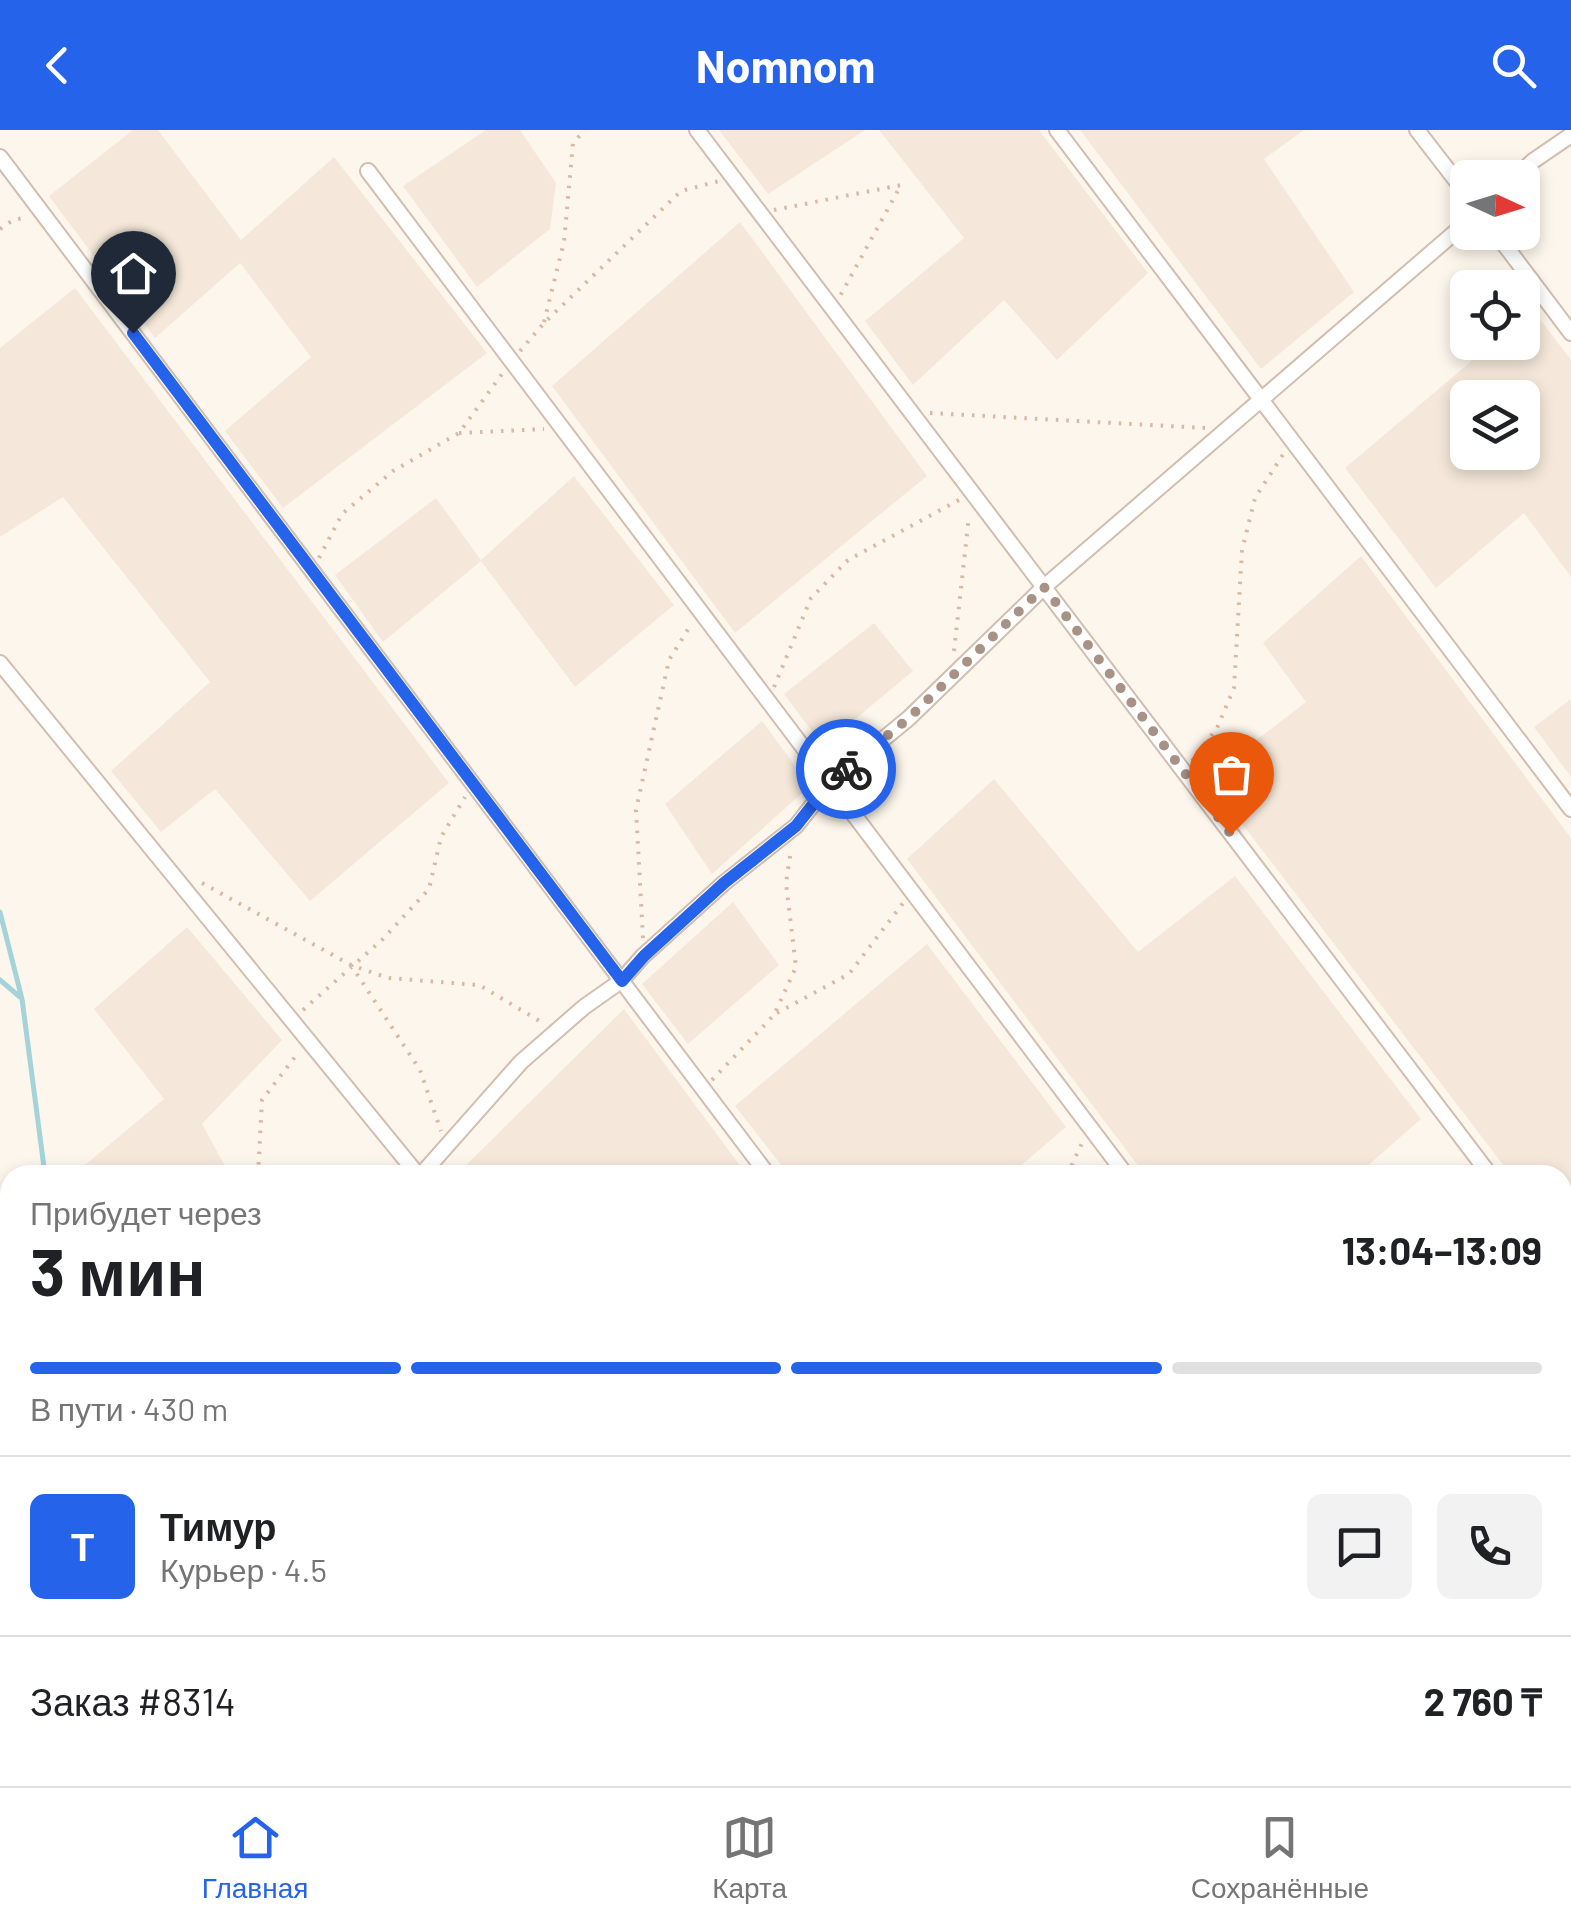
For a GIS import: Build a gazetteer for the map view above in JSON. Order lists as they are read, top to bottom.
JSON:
{
  "north": "right",
  "page": {
    "header": "Nomnom",
    "heading": ["3 мин", "Прибудет через", "13:04–13:09"],
    "panel": [
      "Тимур",
      "Курьер · 4.5",
      "Заказ #8314",
      "2 760 ₸"
    ],
    "bar": "В пути · 430 m",
    "round": "Т",
    "tabs": ["Главная", "Карта", "Сохранённые"]
  }
}
